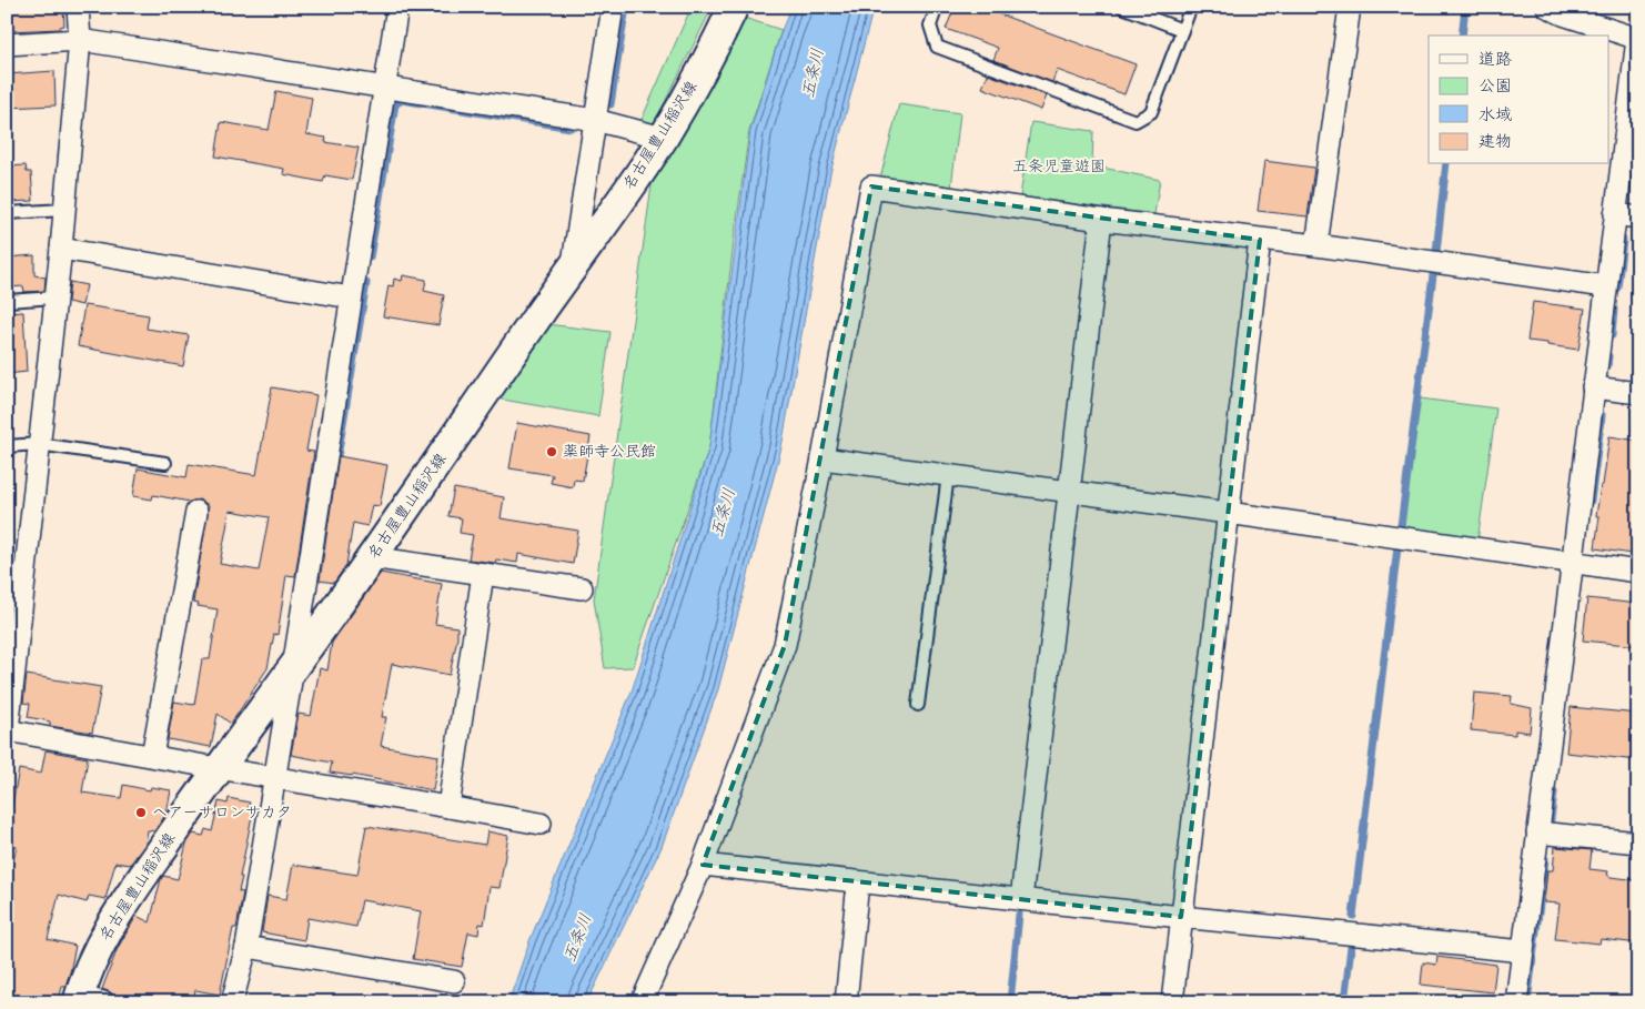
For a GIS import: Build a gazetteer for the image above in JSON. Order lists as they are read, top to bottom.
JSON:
{
  "streets": {
    "main road": ["名古屋豊山稲沢線"]
  },
  "water": ["五条川"],
  "parks": ["五条児童遊園"],
  "places": ["薬師寺公民館", "ヘアーサロンサカタ"],
  "legend": [
    "道路",
    "公園",
    "水域",
    "建物"
  ]
}
